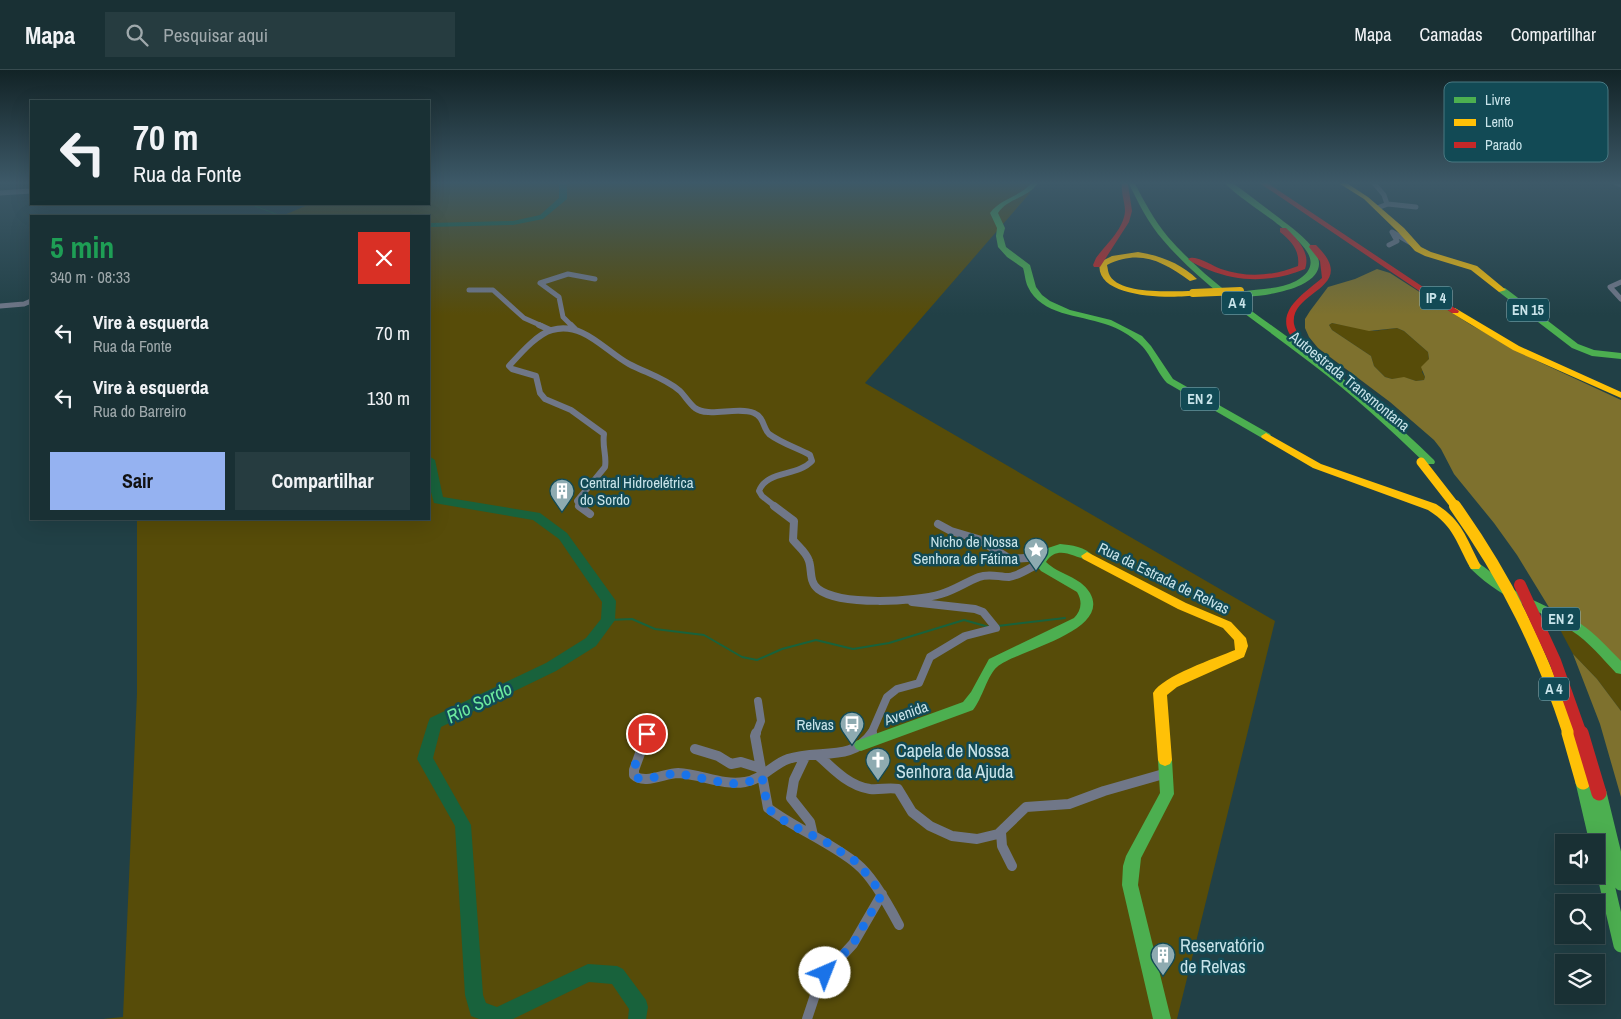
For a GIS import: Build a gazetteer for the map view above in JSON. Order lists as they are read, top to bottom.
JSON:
{
  "streets": {
    "main road": [
      "IP 4",
      "A 4",
      "EN 15",
      "Autoestrada Transmontana",
      "EN 2",
      "Rua da Estrada de Relvas",
      "Avenida"
    ]
  },
  "crossings": [
    ["Rua da Estrada de Relvas", "Avenida"]
  ],
  "water": ["Rio Sordo"],
  "places": {
    "building": ["Central Hidroelétrica do Sordo", "Reservatório de Relvas"],
    "place": ["Nicho de Nossa Senhora de Fátima"],
    "bus stop": ["Relvas"],
    "church": ["Capela de Nossa Senhora da Ajuda"]
  },
  "legend": ["Livre", "Lento", "Parado"],
  "page": {
    "header": "Mapa",
    "search": "Pesquisar aqui",
    "nav": ["Mapa", "Camadas", "Compartilhar"],
    "turn": ["70 m", "Rua da Fonte"],
    "heading": ["5 min", "340 m · 08:33"],
    "list": [
      {
        "name": "Vire à esquerda",
        "note": "Rua da Fonte",
        "value": "70 m"
      },
      {
        "name": "Vire à esquerda",
        "note": "Rua do Barreiro",
        "value": "130 m"
      }
    ],
    "buttons": ["Sair", "Compartilhar"]
  }
}
